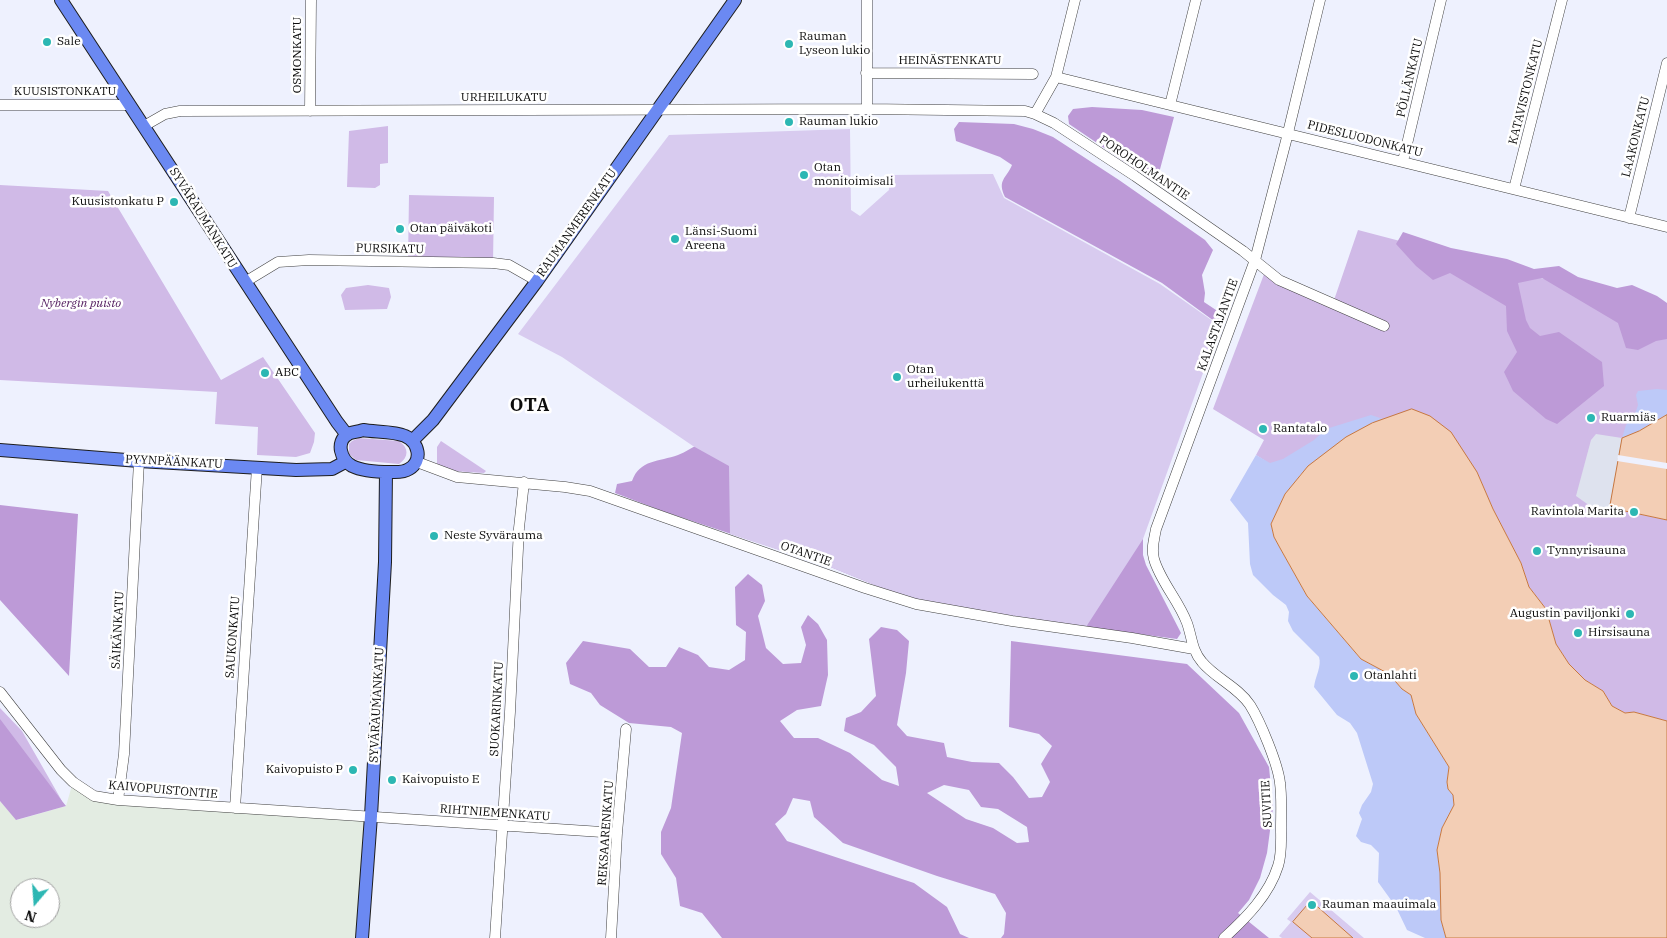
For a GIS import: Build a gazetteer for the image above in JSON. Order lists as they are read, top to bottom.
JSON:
{
  "streets": {
    "main road": ["SYVÄRAUMANKATU", "RAUMANMERENKATU", "PYYNPÄÄNKATU"],
    "street": [
      "OSMONKATU",
      "HEINÄSTENKATU",
      "PÖLLÄNKATU",
      "KUUSISTONKATU",
      "KATAVISTONKATU",
      "URHEILUKATU",
      "LAAKONKATU",
      "PIDESLUODONKATU",
      "POROHOLMANTIE",
      "PURSIKATU",
      "KALASTAJANTIE",
      "OTANTIE",
      "SÄIKÄNKATU",
      "SAUKONKATU",
      "SUOKARINKATU",
      "KAIVOPUISTONTIE",
      "SUVITIE",
      "RIHTNIEMENKATU",
      "REKSAARENKATU"
    ]
  },
  "crossings": [
    ["OSMONKATU", "URHEILUKATU"],
    ["PÖLLÄNKATU", "PIDESLUODONKATU"],
    ["KUUSISTONKATU", "SYVÄRAUMANKATU"],
    ["KATAVISTONKATU", "PIDESLUODONKATU"],
    ["URHEILUKATU", "POROHOLMANTIE"],
    ["URHEILUKATU", "SYVÄRAUMANKATU"],
    ["URHEILUKATU", "RAUMANMERENKATU"],
    ["LAAKONKATU", "PIDESLUODONKATU"],
    ["PIDESLUODONKATU", "KALASTAJANTIE"],
    ["POROHOLMANTIE", "KALASTAJANTIE"],
    ["SYVÄRAUMANKATU", "PURSIKATU"],
    ["SYVÄRAUMANKATU", "KAIVOPUISTONTIE"],
    ["SYVÄRAUMANKATU", "RIHTNIEMENKATU"],
    ["RAUMANMERENKATU", "PURSIKATU"],
    ["KALASTAJANTIE", "OTANTIE"],
    ["KALASTAJANTIE", "SUVITIE"],
    ["PYYNPÄÄNKATU", "SÄIKÄNKATU"],
    ["PYYNPÄÄNKATU", "SAUKONKATU"],
    ["OTANTIE", "SUOKARINKATU"],
    ["OTANTIE", "SUVITIE"],
    ["SÄIKÄNKATU", "KAIVOPUISTONTIE"],
    ["SAUKONKATU", "KAIVOPUISTONTIE"],
    ["SUOKARINKATU", "RIHTNIEMENKATU"],
    ["KAIVOPUISTONTIE", "RIHTNIEMENKATU"],
    ["RIHTNIEMENKATU", "REKSAARENKATU"]
  ],
  "districts": ["OTA"],
  "parks": ["Nybergin puisto"],
  "places": [
    "Sale",
    "Rauman Lyseon lukio",
    "Rauman lukio",
    "Otan monitoimisali",
    "Kuusistonkatu P",
    "Otan päiväkoti",
    "Länsi-Suomi Areena",
    "ABC",
    "Otan urheilukenttä",
    "Ruarmiäs",
    "Rantatalo",
    "Ravintola Marita",
    "Neste Syvärauma",
    "Tynnyrisauna",
    "Augustin paviljonki",
    "Hirsisauna",
    "Otanlahti",
    "Kaivopuisto P",
    "Kaivopuisto E",
    "Rauman maauimala"
  ],
  "north": "bottom"
}
